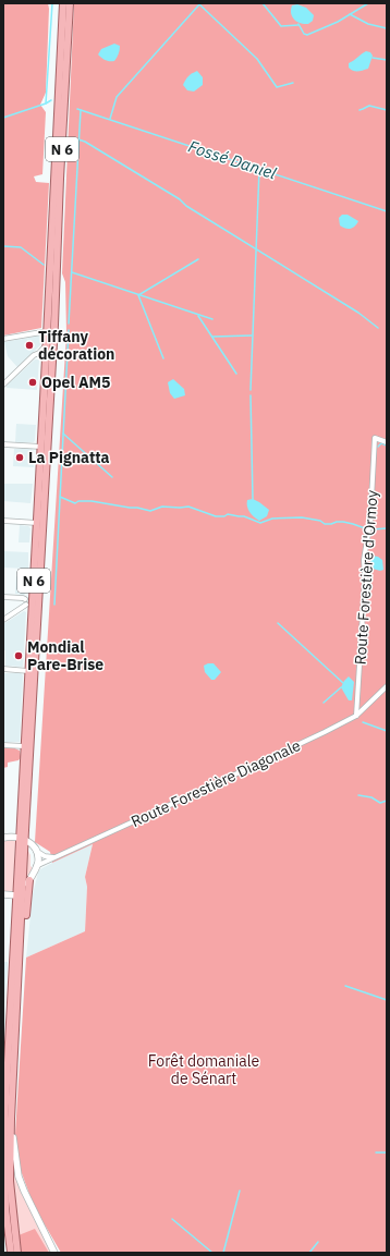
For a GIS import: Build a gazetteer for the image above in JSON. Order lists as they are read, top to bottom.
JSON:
{
  "streets": {
    "main road": ["N 6"],
    "street": ["Route Forestière d'Ormoy", "Route Forestière Diagonale"]
  },
  "crossings": [
    ["Route Forestière d'Ormoy", "Route Forestière Diagonale"]
  ],
  "water": ["Fossé Daniel"],
  "parks": ["Forêt domaniale de Sénart"],
  "places": [
    "Tiffany décoration",
    "Opel AM5",
    "La Pignatta",
    "Mondial Pare-Brise"
  ]
}
